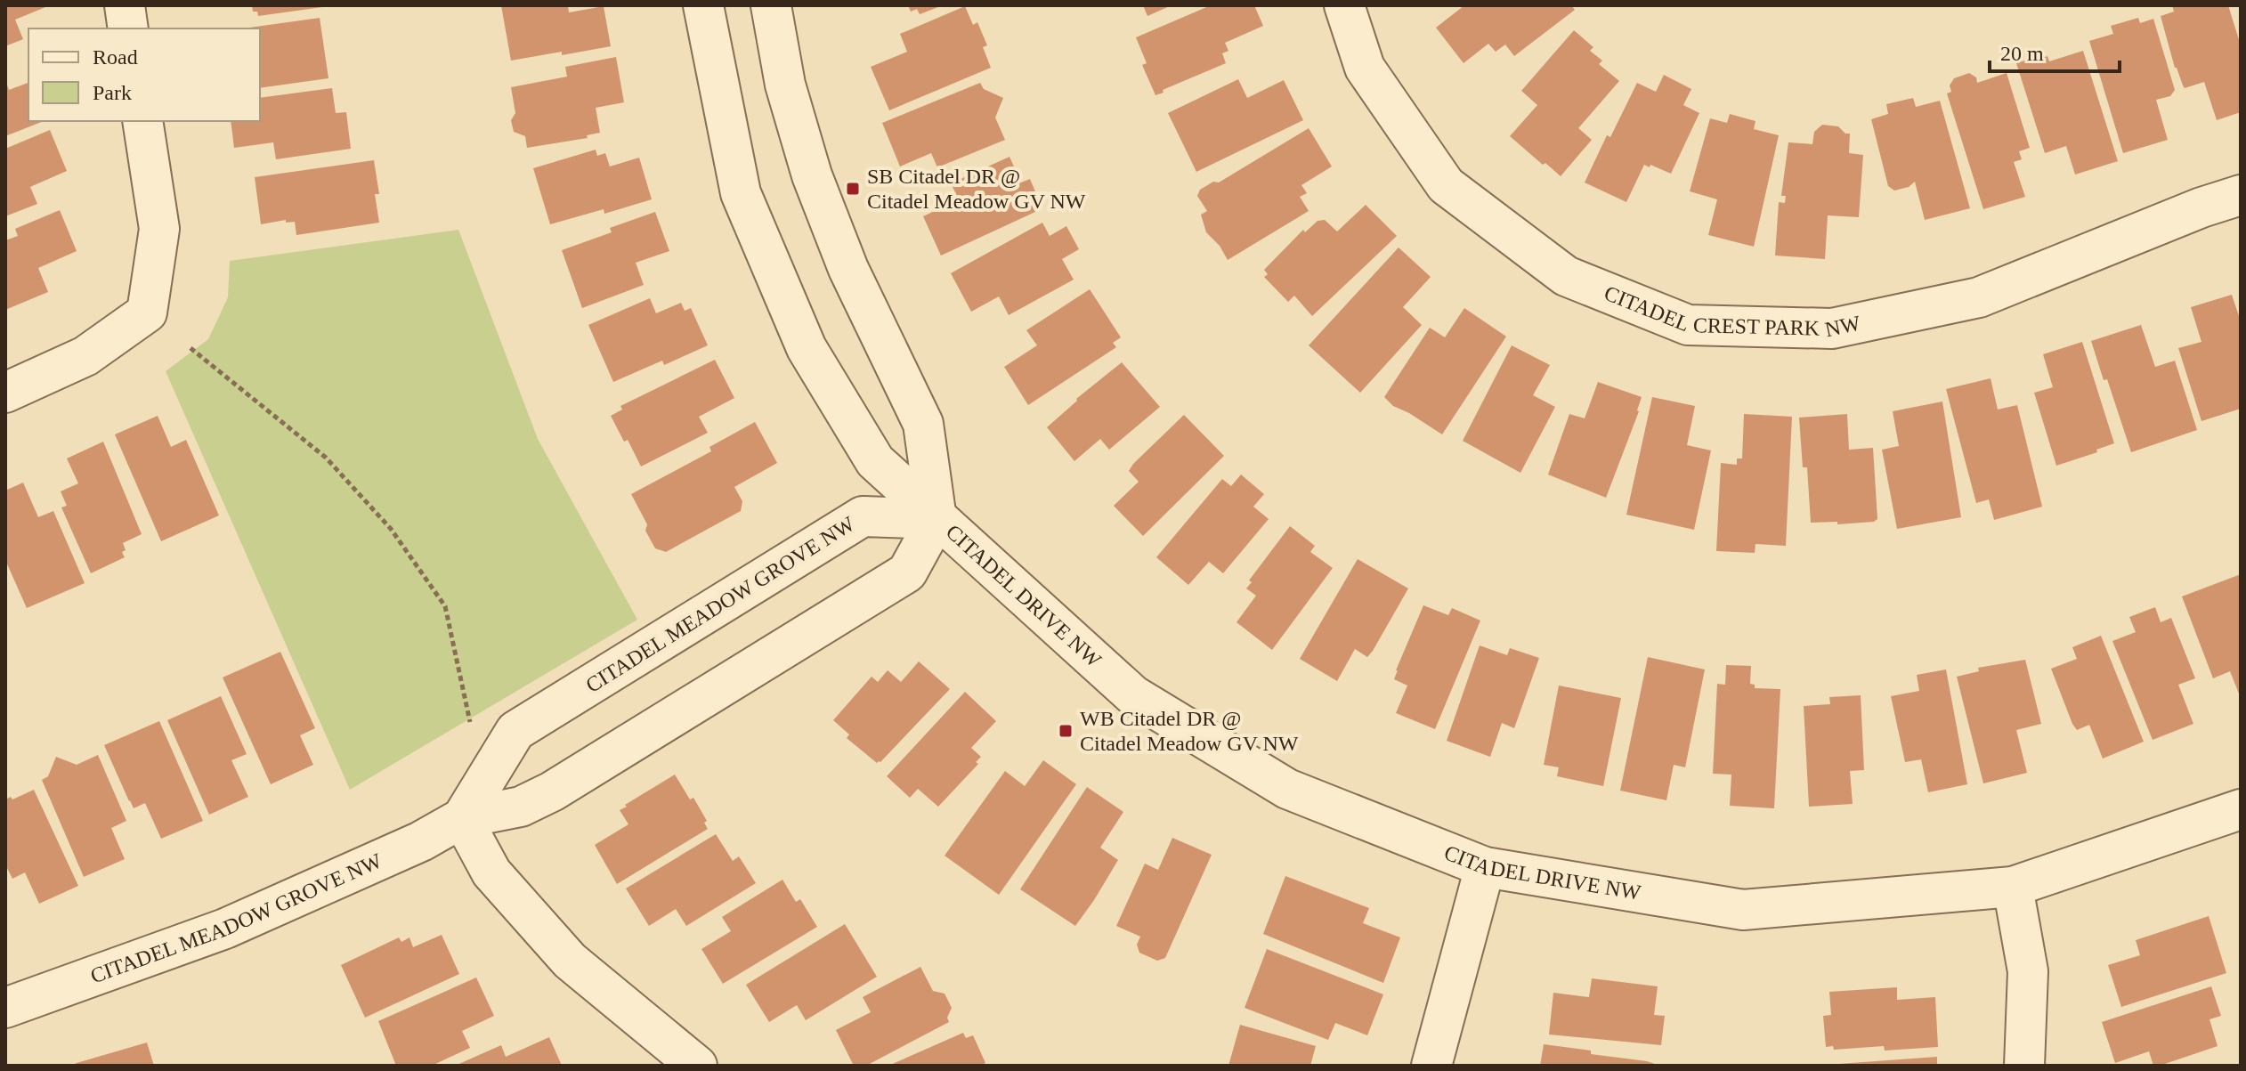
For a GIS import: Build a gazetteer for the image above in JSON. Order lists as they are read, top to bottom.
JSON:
{
  "streets": {
    "street": ["CITADEL CREST PARK NW", "CITADEL DRIVE NW", "CITADEL MEADOW GROVE NW"]
  },
  "crossings": [
    ["CITADEL DRIVE NW", "CITADEL MEADOW GROVE NW"]
  ],
  "places": {
    "transit": ["SB Citadel DR @ Citadel Meadow GV NW", "WB Citadel DR @ Citadel Meadow GV NW"]
  },
  "legend": ["Road", "Park"],
  "scale_bar": "20 m"
}
